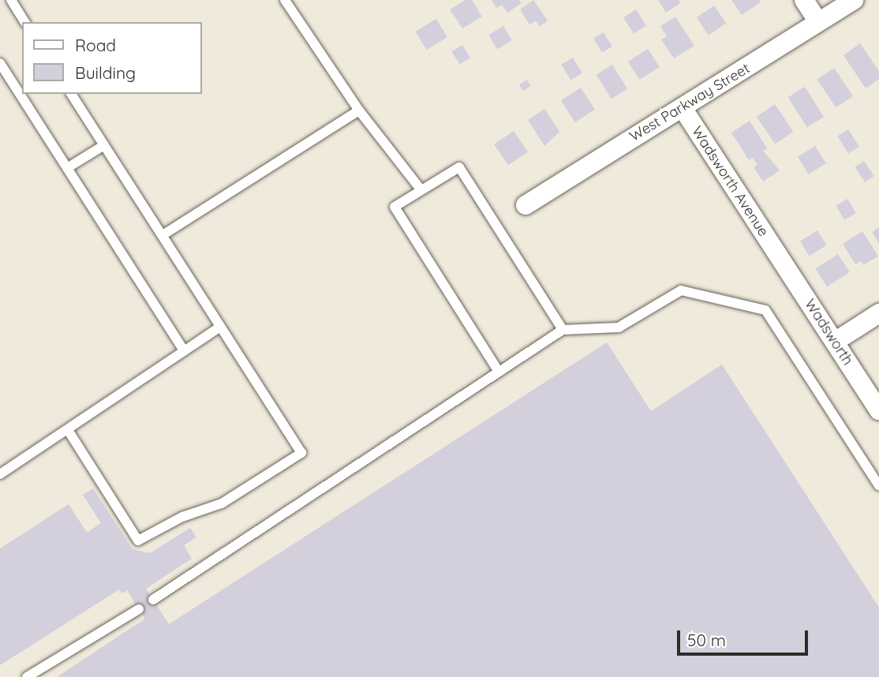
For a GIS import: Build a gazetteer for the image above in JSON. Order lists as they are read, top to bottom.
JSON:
{
  "streets": {
    "street": ["West Parkway Street", "Wadsworth Avenue", "Wadsworth"]
  },
  "crossings": [
    ["West Parkway Street", "Wadsworth Avenue"],
    ["Wadsworth Avenue", "Wadsworth"]
  ],
  "legend": ["Road", "Building"],
  "scale_bar": "50 m"
}
